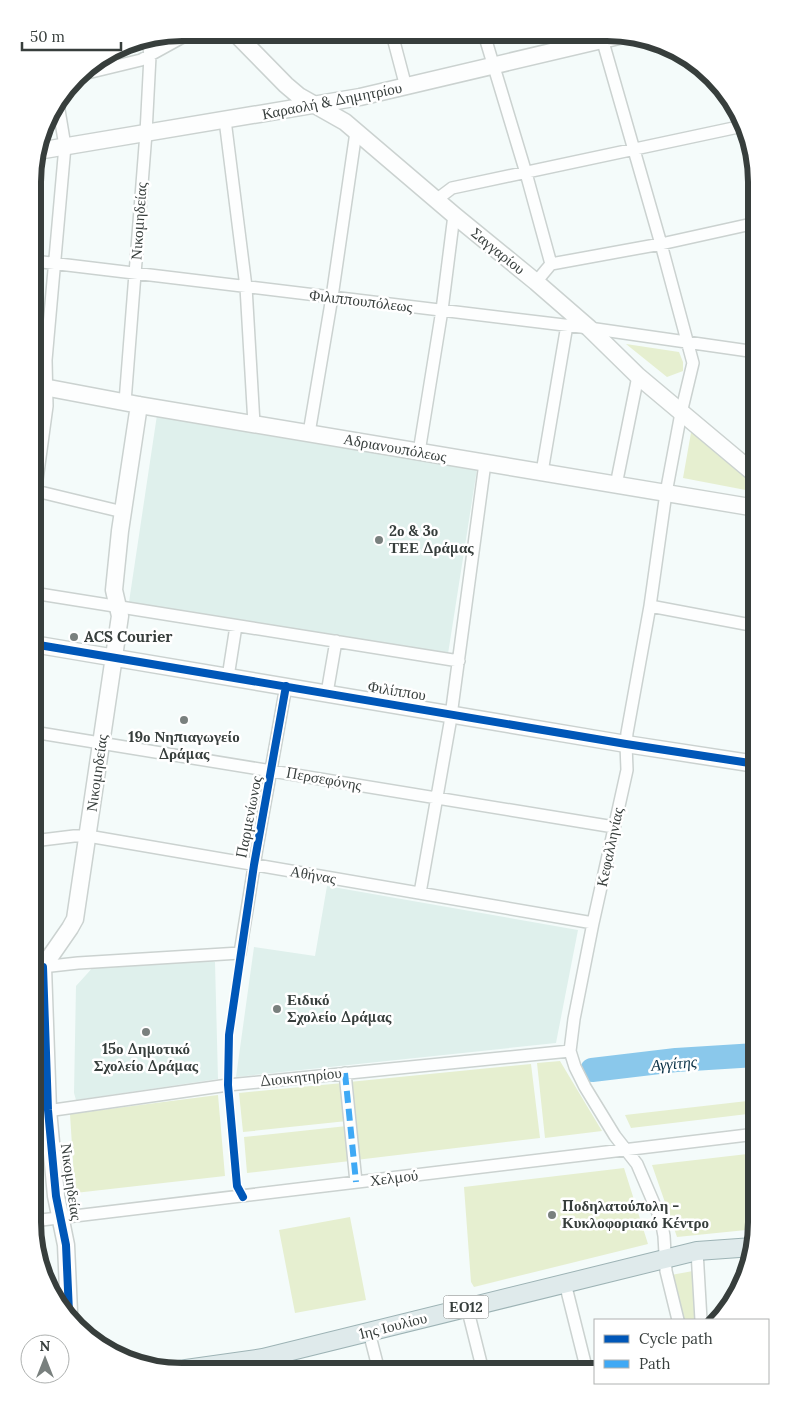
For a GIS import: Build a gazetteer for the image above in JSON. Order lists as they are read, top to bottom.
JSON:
{
  "streets": {
    "main road": ["ΕΟ12", "1ης Ιουλίου"],
    "street": [
      "Καραολή & Δημητρίου",
      "Νικομηδείας",
      "Σαγγαρίου",
      "Φιλιππουπόλεως",
      "Αδριανουπόλεως",
      "Φιλίππου",
      "Περσεφόνης",
      "Παρμενίωνος",
      "Κεφαλληνίας",
      "Αθήνας",
      "Διοικητηρίου",
      "Χελμού"
    ]
  },
  "crossings": [
    ["Καραολή & Δημητρίου", "Νικομηδείας"],
    ["Καραολή & Δημητρίου", "Σαγγαρίου"],
    ["Νικομηδείας", "Φιλιππουπόλεως"],
    ["Νικομηδείας", "Αδριανουπόλεως"],
    ["Νικομηδείας", "Φιλίππου"],
    ["Νικομηδείας", "Περσεφόνης"],
    ["Νικομηδείας", "Αθήνας"],
    ["Νικομηδείας", "Χελμού"],
    ["Σαγγαρίου", "Φιλιππουπόλεως"],
    ["Σαγγαρίου", "Κεφαλληνίας"],
    ["Φιλιππουπόλεως", "Κεφαλληνίας"],
    ["Αδριανουπόλεως", "Κεφαλληνίας"],
    ["Φιλίππου", "Παρμενίωνος"],
    ["Φιλίππου", "Κεφαλληνίας"],
    ["Περσεφόνης", "Παρμενίωνος"],
    ["Περσεφόνης", "Κεφαλληνίας"],
    ["Παρμενίωνος", "Αθήνας"],
    ["Κεφαλληνίας", "Αθήνας"],
    ["Κεφαλληνίας", "Διοικητηρίου"],
    ["Κεφαλληνίας", "Χελμού"],
    ["Κεφαλληνίας", "1ης Ιουλίου"]
  ],
  "water": ["Αγγίτης"],
  "places": [
    "2ο & 3ο ΤΕΕ Δράμας",
    "ACS Courier",
    "19ο Νηπιαγωγείο Δράμας",
    "Ειδικό Σχολείο Δράμας",
    "15ο Δημοτικό Σχολείο Δράμας",
    "Ποδηλατούπολη - Κυκλοφοριακό Κέντρο"
  ],
  "legend": ["Cycle path", "Path"],
  "scale_bar": "50 m",
  "north": "top"
}
